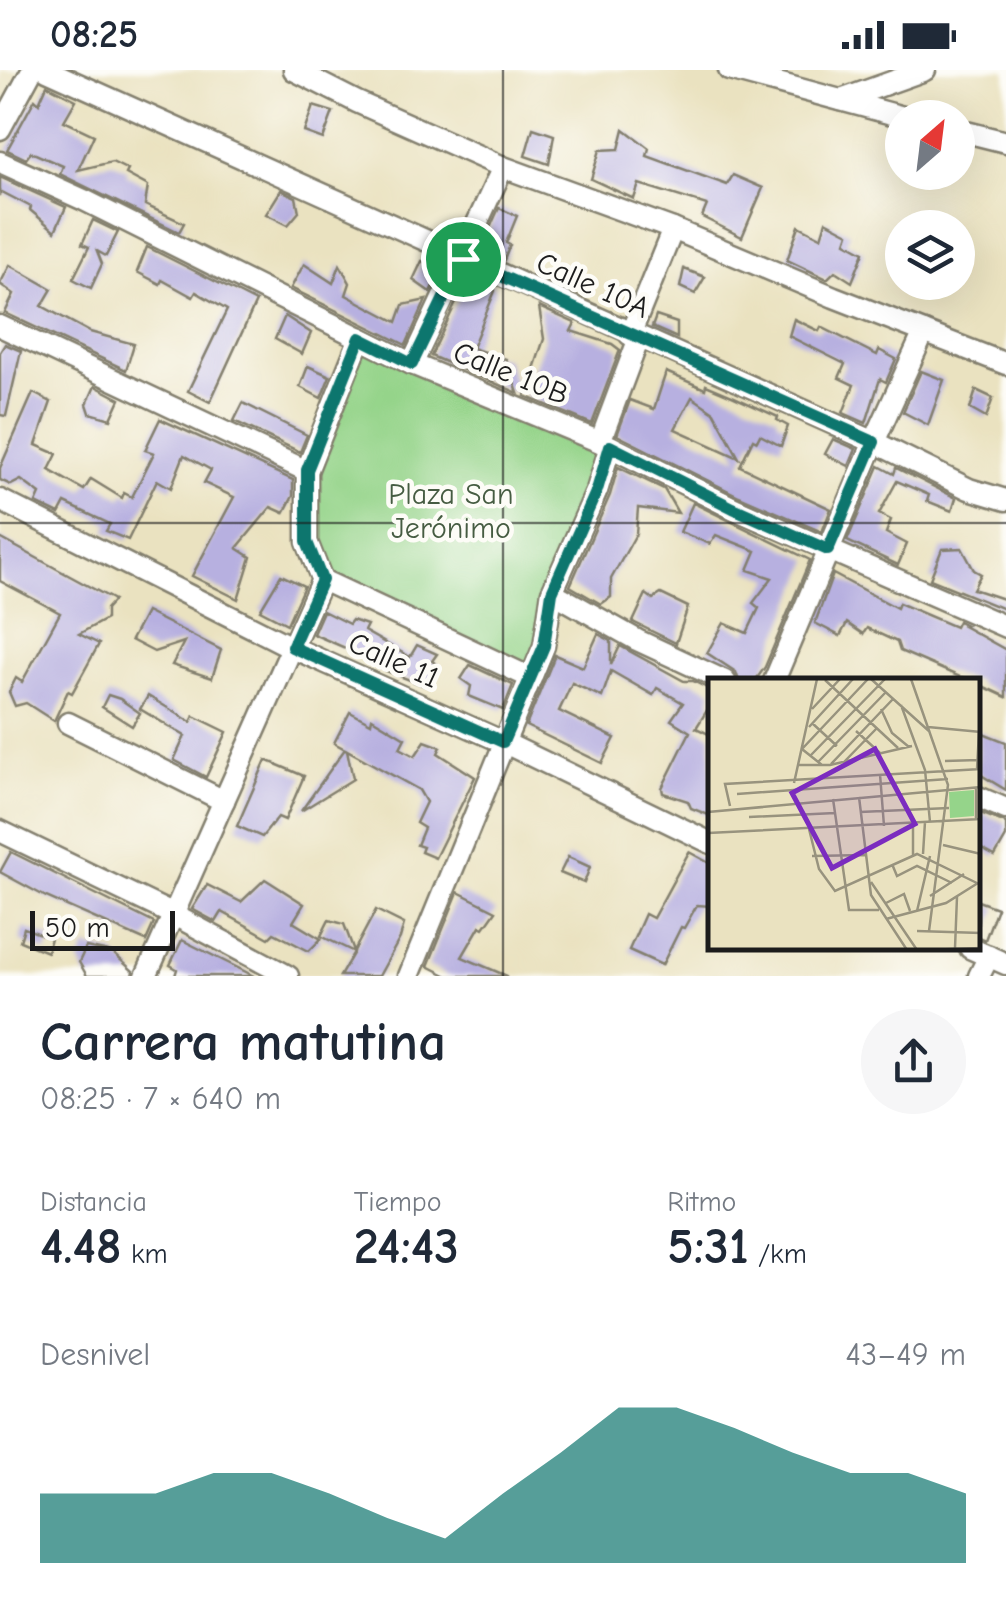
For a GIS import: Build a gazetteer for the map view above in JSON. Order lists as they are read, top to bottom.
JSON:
{
  "streets": {
    "street": ["Calle 10A", "Calle 10B", "Calle 11"]
  },
  "parks": ["Plaza San Jerónimo"],
  "scale_bar": "50 m",
  "north": "top right",
  "page": {
    "status": "08:25",
    "scale": "50 m",
    "heading": ["Carrera matutina", "08:25 · 7 × 640 m"],
    "stats": [
      ["Distancia", "4.48 km"],
      ["Tiempo", "24:43"],
      ["Ritmo", "5:31 /km"]
    ],
    "chart": ["Desnivel", "43–49 m"]
  }
}
